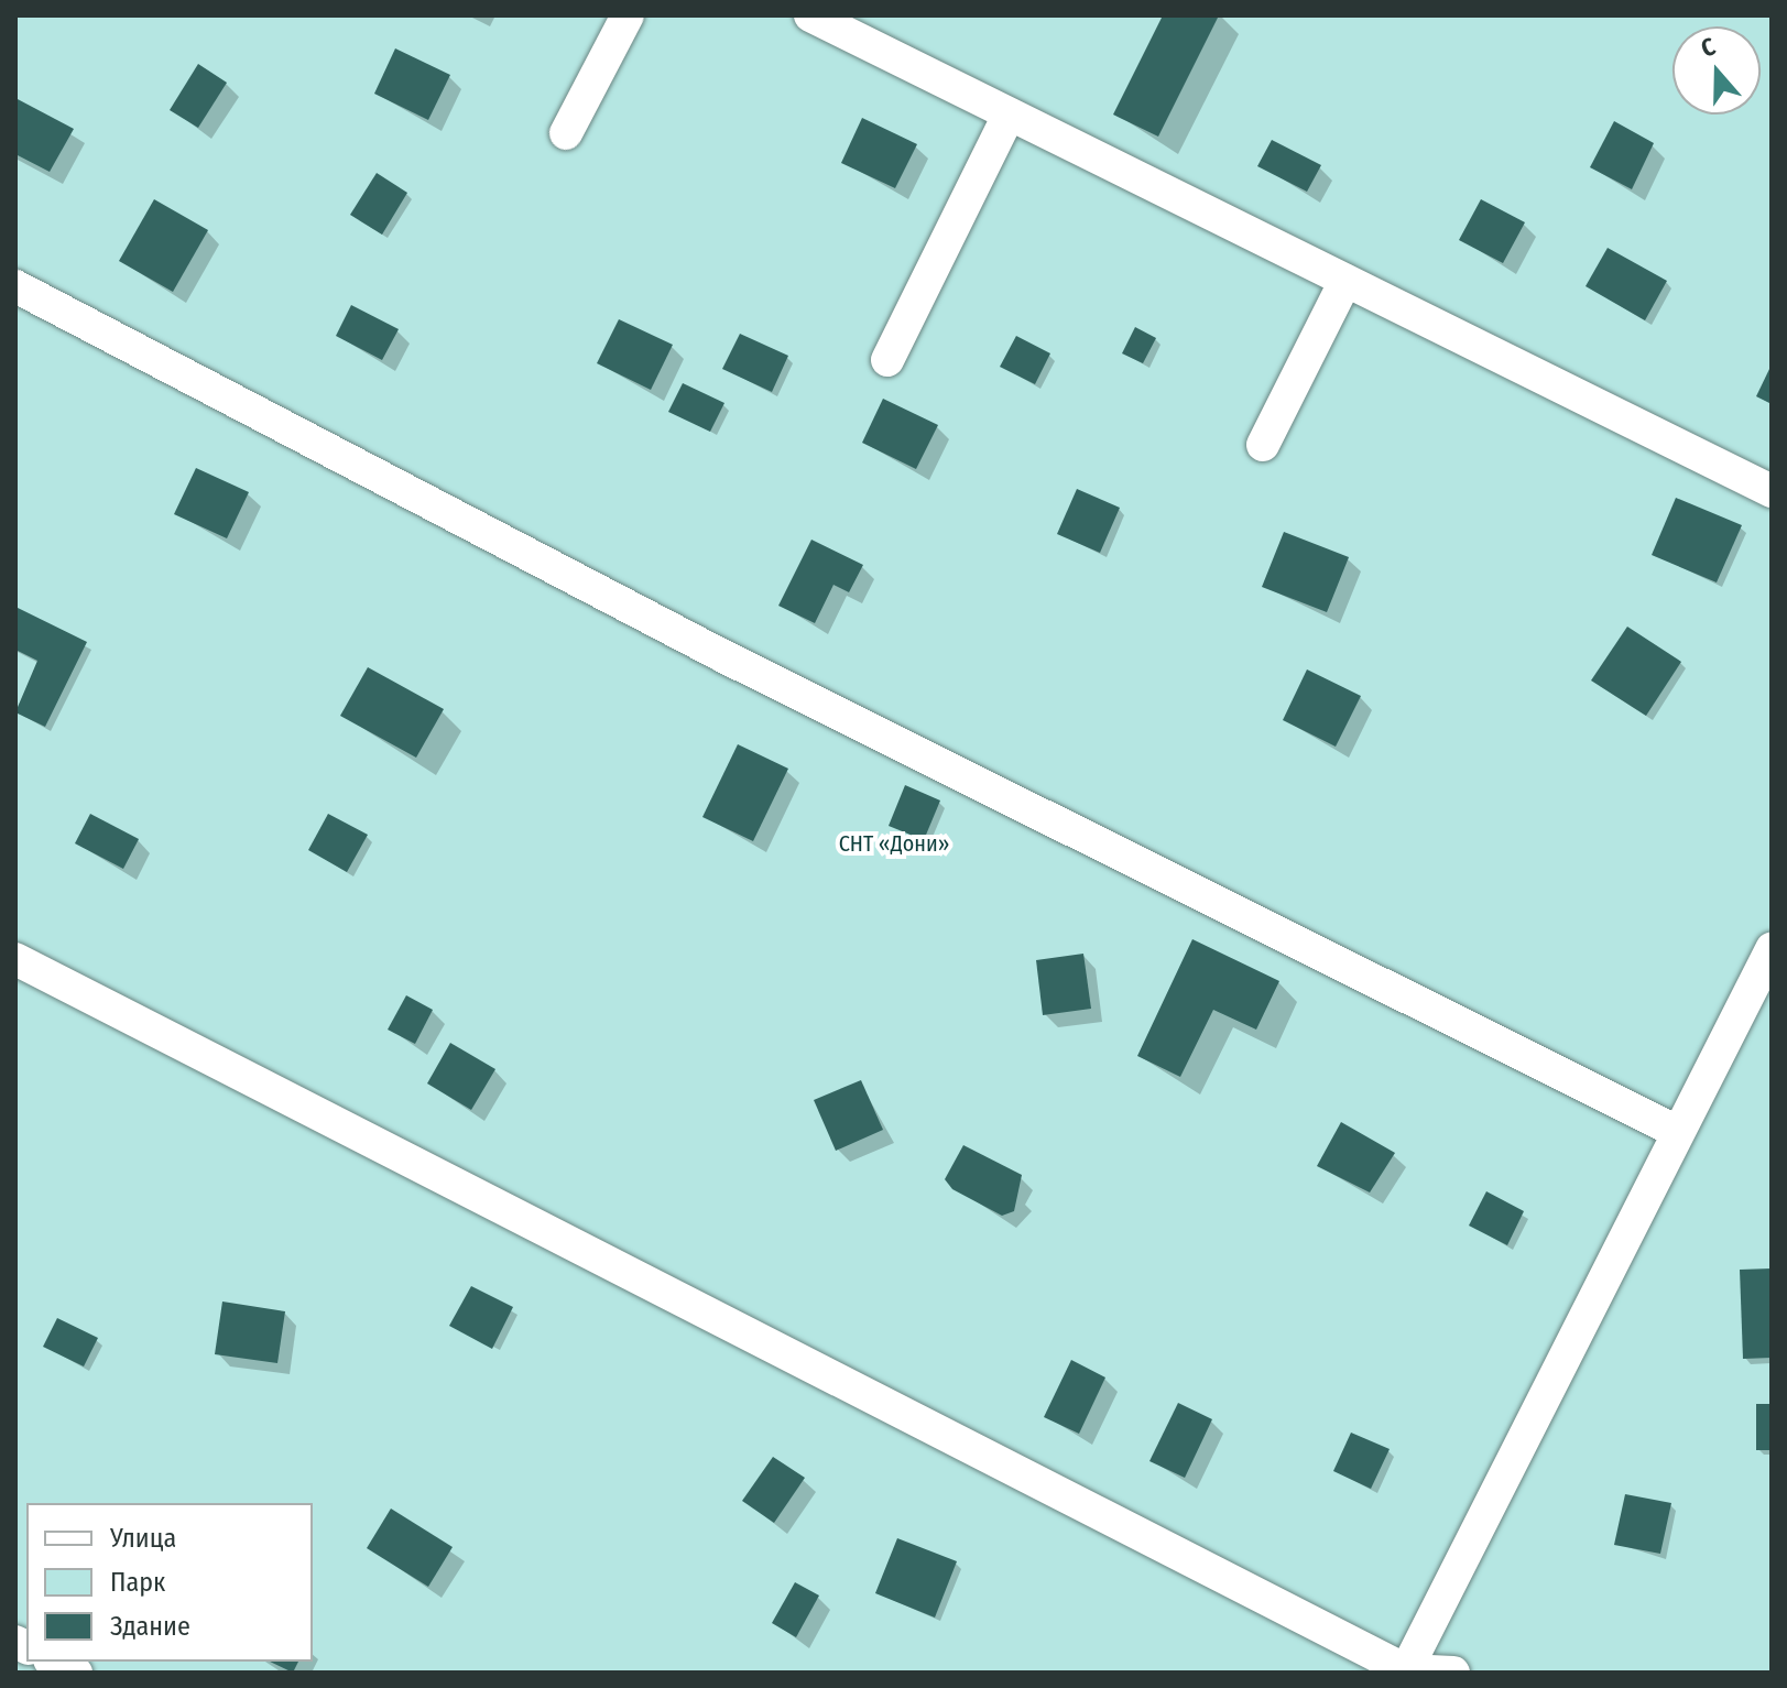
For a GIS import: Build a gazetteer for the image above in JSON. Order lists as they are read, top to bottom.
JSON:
{
  "parks": ["СНТ «Дони»"],
  "legend": ["Улица", "Парк", "Здание"],
  "north": "top"
}
